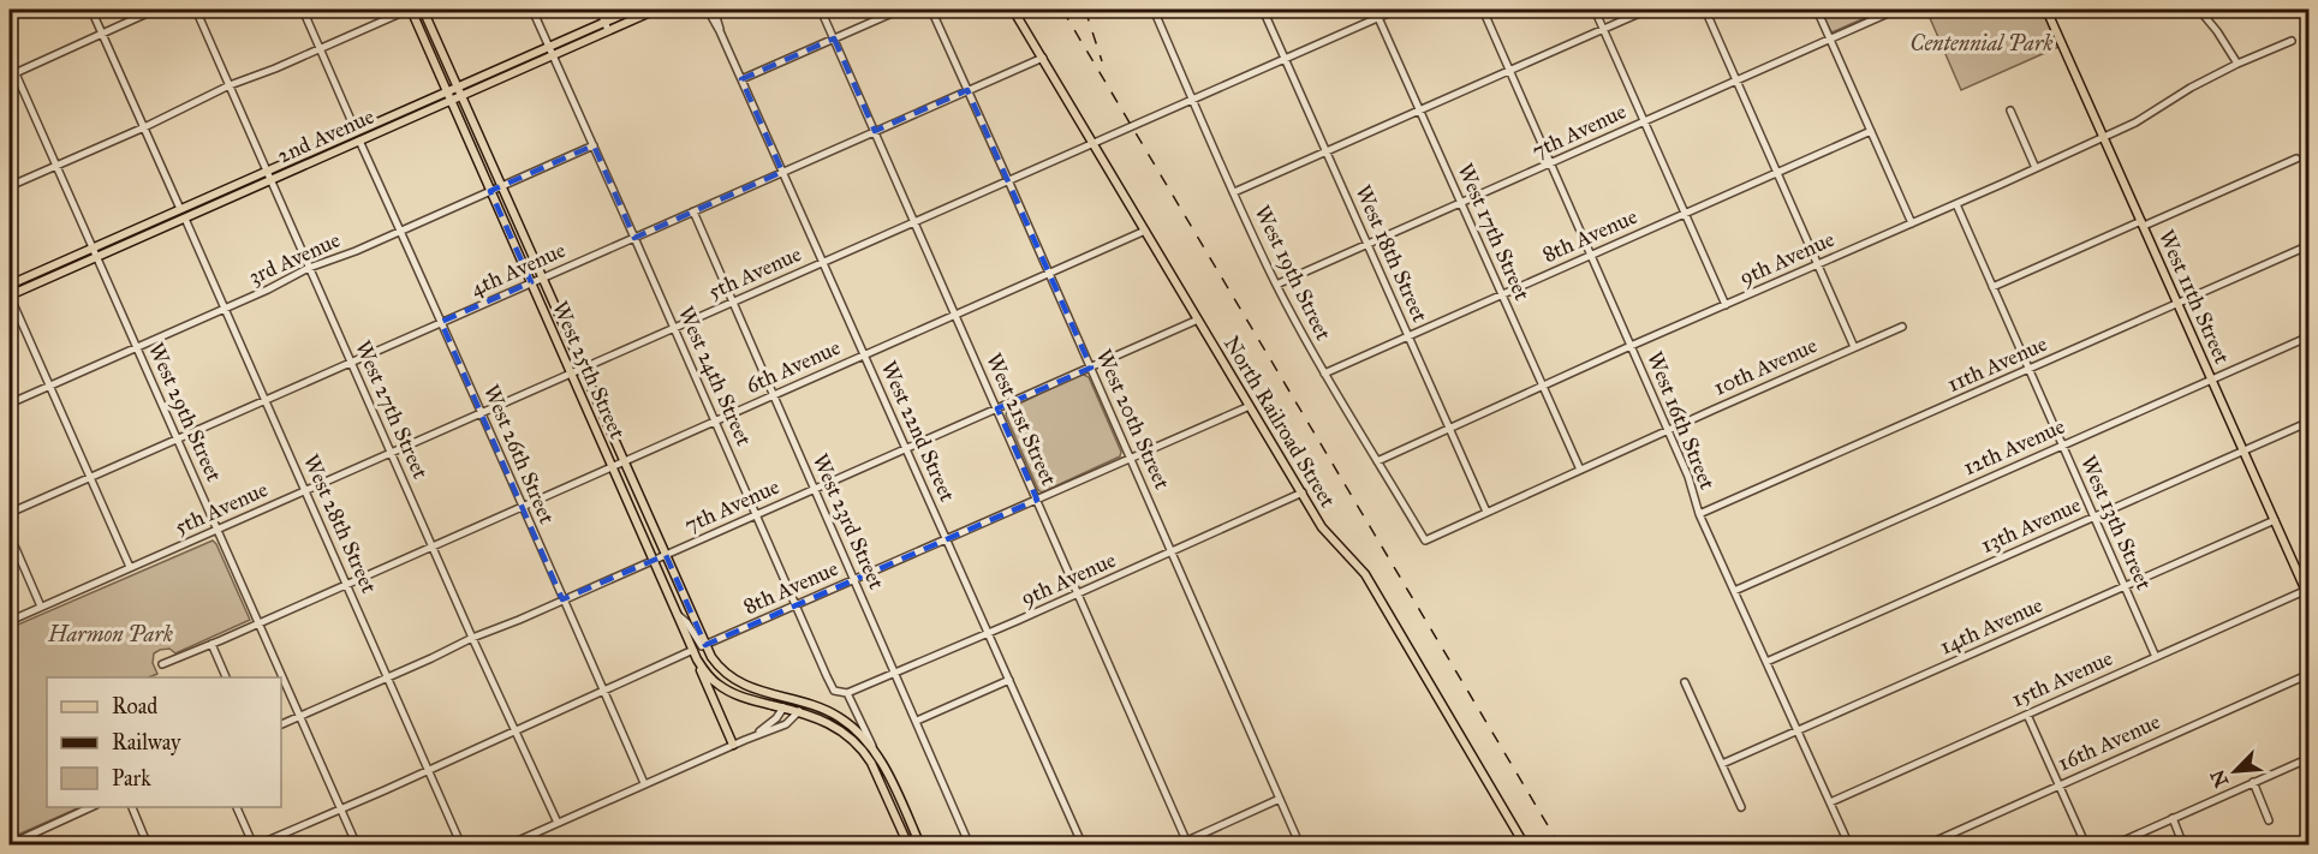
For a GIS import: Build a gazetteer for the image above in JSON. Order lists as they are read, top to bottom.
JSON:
{
  "streets": {
    "main road": [
      "2nd Avenue",
      "West 11th Street",
      "West 25th Street",
      "West 24th Street",
      "North Railroad Street"
    ],
    "street": [
      "7th Avenue",
      "West 17th Street",
      "8th Avenue",
      "West 18th Street",
      "3rd Avenue",
      "9th Avenue",
      "4th Avenue",
      "5th Avenue",
      "West 19th Street",
      "11th Avenue",
      "6th Avenue",
      "10th Avenue",
      "West 27th Street",
      "West 29th Street",
      "West 21st Street",
      "West 20th Street",
      "West 16th Street",
      "West 22nd Street",
      "12th Avenue",
      "West 26th Street",
      "West 23rd Street",
      "West 13th Street",
      "West 28th Street",
      "13th Avenue",
      "14th Avenue",
      "15th Avenue",
      "16th Avenue"
    ]
  },
  "crossings": [
    ["7th Avenue", "West 17th Street"],
    ["7th Avenue", "West 18th Street"],
    ["7th Avenue", "West 19th Street"],
    ["7th Avenue", "West 25th Street"],
    ["7th Avenue", "West 24th Street"],
    ["7th Avenue", "West 27th Street"],
    ["7th Avenue", "West 29th Street"],
    ["7th Avenue", "West 21st Street"],
    ["7th Avenue", "West 20th Street"],
    ["7th Avenue", "West 16th Street"],
    ["7th Avenue", "North Railroad Street"],
    ["7th Avenue", "West 22nd Street"],
    ["7th Avenue", "West 26th Street"],
    ["7th Avenue", "West 23rd Street"],
    ["7th Avenue", "West 28th Street"],
    ["2nd Avenue", "West 25th Street"],
    ["2nd Avenue", "West 24th Street"],
    ["2nd Avenue", "West 27th Street"],
    ["2nd Avenue", "West 29th Street"],
    ["2nd Avenue", "West 26th Street"],
    ["2nd Avenue", "West 28th Street"],
    ["West 17th Street", "8th Avenue"],
    ["West 17th Street", "9th Avenue"],
    ["West 17th Street", "5th Avenue"],
    ["West 17th Street", "10th Avenue"],
    ["8th Avenue", "West 18th Street"],
    ["8th Avenue", "West 19th Street"],
    ["8th Avenue", "West 25th Street"],
    ["8th Avenue", "West 24th Street"],
    ["8th Avenue", "West 21st Street"],
    ["8th Avenue", "West 20th Street"],
    ["8th Avenue", "West 16th Street"],
    ["8th Avenue", "North Railroad Street"],
    ["8th Avenue", "West 22nd Street"],
    ["8th Avenue", "West 23rd Street"],
    ["West 18th Street", "9th Avenue"],
    ["West 18th Street", "5th Avenue"],
    ["West 18th Street", "10th Avenue"],
    ["3rd Avenue", "West 25th Street"],
    ["3rd Avenue", "West 24th Street"],
    ["3rd Avenue", "West 27th Street"],
    ["3rd Avenue", "West 29th Street"],
    ["3rd Avenue", "West 26th Street"],
    ["3rd Avenue", "West 28th Street"],
    ["9th Avenue", "West 19th Street"],
    ["9th Avenue", "West 11th Street"],
    ["9th Avenue", "West 24th Street"],
    ["9th Avenue", "West 21st Street"],
    ["9th Avenue", "West 20th Street"],
    ["9th Avenue", "West 16th Street"],
    ["9th Avenue", "North Railroad Street"],
    ["9th Avenue", "West 22nd Street"],
    ["9th Avenue", "West 23rd Street"],
    ["9th Avenue", "West 13th Street"],
    ["4th Avenue", "West 25th Street"],
    ["4th Avenue", "West 24th Street"],
    ["4th Avenue", "West 27th Street"],
    ["4th Avenue", "West 29th Street"],
    ["4th Avenue", "West 21st Street"],
    ["4th Avenue", "West 20th Street"],
    ["4th Avenue", "North Railroad Street"],
    ["4th Avenue", "West 22nd Street"],
    ["4th Avenue", "West 26th Street"],
    ["4th Avenue", "West 23rd Street"],
    ["4th Avenue", "West 28th Street"],
    ["5th Avenue", "West 19th Street"],
    ["5th Avenue", "West 25th Street"],
    ["5th Avenue", "West 24th Street"],
    ["5th Avenue", "West 27th Street"],
    ["5th Avenue", "West 29th Street"],
    ["5th Avenue", "West 21st Street"],
    ["5th Avenue", "West 20th Street"],
    ["5th Avenue", "North Railroad Street"],
    ["5th Avenue", "West 22nd Street"],
    ["5th Avenue", "West 26th Street"],
    ["5th Avenue", "West 23rd Street"],
    ["5th Avenue", "West 28th Street"],
    ["West 19th Street", "10th Avenue"],
    ["West 11th Street", "11th Avenue"],
    ["West 11th Street", "12th Avenue"],
    ["West 11th Street", "13th Avenue"],
    ["West 11th Street", "14th Avenue"],
    ["West 11th Street", "15th Avenue"],
    ["11th Avenue", "West 16th Street"],
    ["11th Avenue", "West 13th Street"],
    ["6th Avenue", "West 25th Street"],
    ["6th Avenue", "West 24th Street"],
    ["6th Avenue", "West 27th Street"],
    ["6th Avenue", "West 29th Street"],
    ["6th Avenue", "West 21st Street"],
    ["6th Avenue", "West 20th Street"],
    ["6th Avenue", "North Railroad Street"],
    ["6th Avenue", "West 22nd Street"],
    ["6th Avenue", "West 26th Street"],
    ["6th Avenue", "West 23rd Street"],
    ["6th Avenue", "West 28th Street"],
    ["10th Avenue", "West 16th Street"],
    ["West 25th Street", "West 24th Street"],
    ["West 16th Street", "12th Avenue"],
    ["West 16th Street", "13th Avenue"],
    ["West 16th Street", "14th Avenue"],
    ["West 16th Street", "15th Avenue"],
    ["12th Avenue", "West 13th Street"],
    ["West 13th Street", "13th Avenue"],
    ["West 13th Street", "14th Avenue"],
    ["West 13th Street", "15th Avenue"]
  ],
  "parks": ["Centennial Park", "Harmon Park"],
  "legend": ["Road", "Railway", "Park"],
  "north": "bottom left"
}
